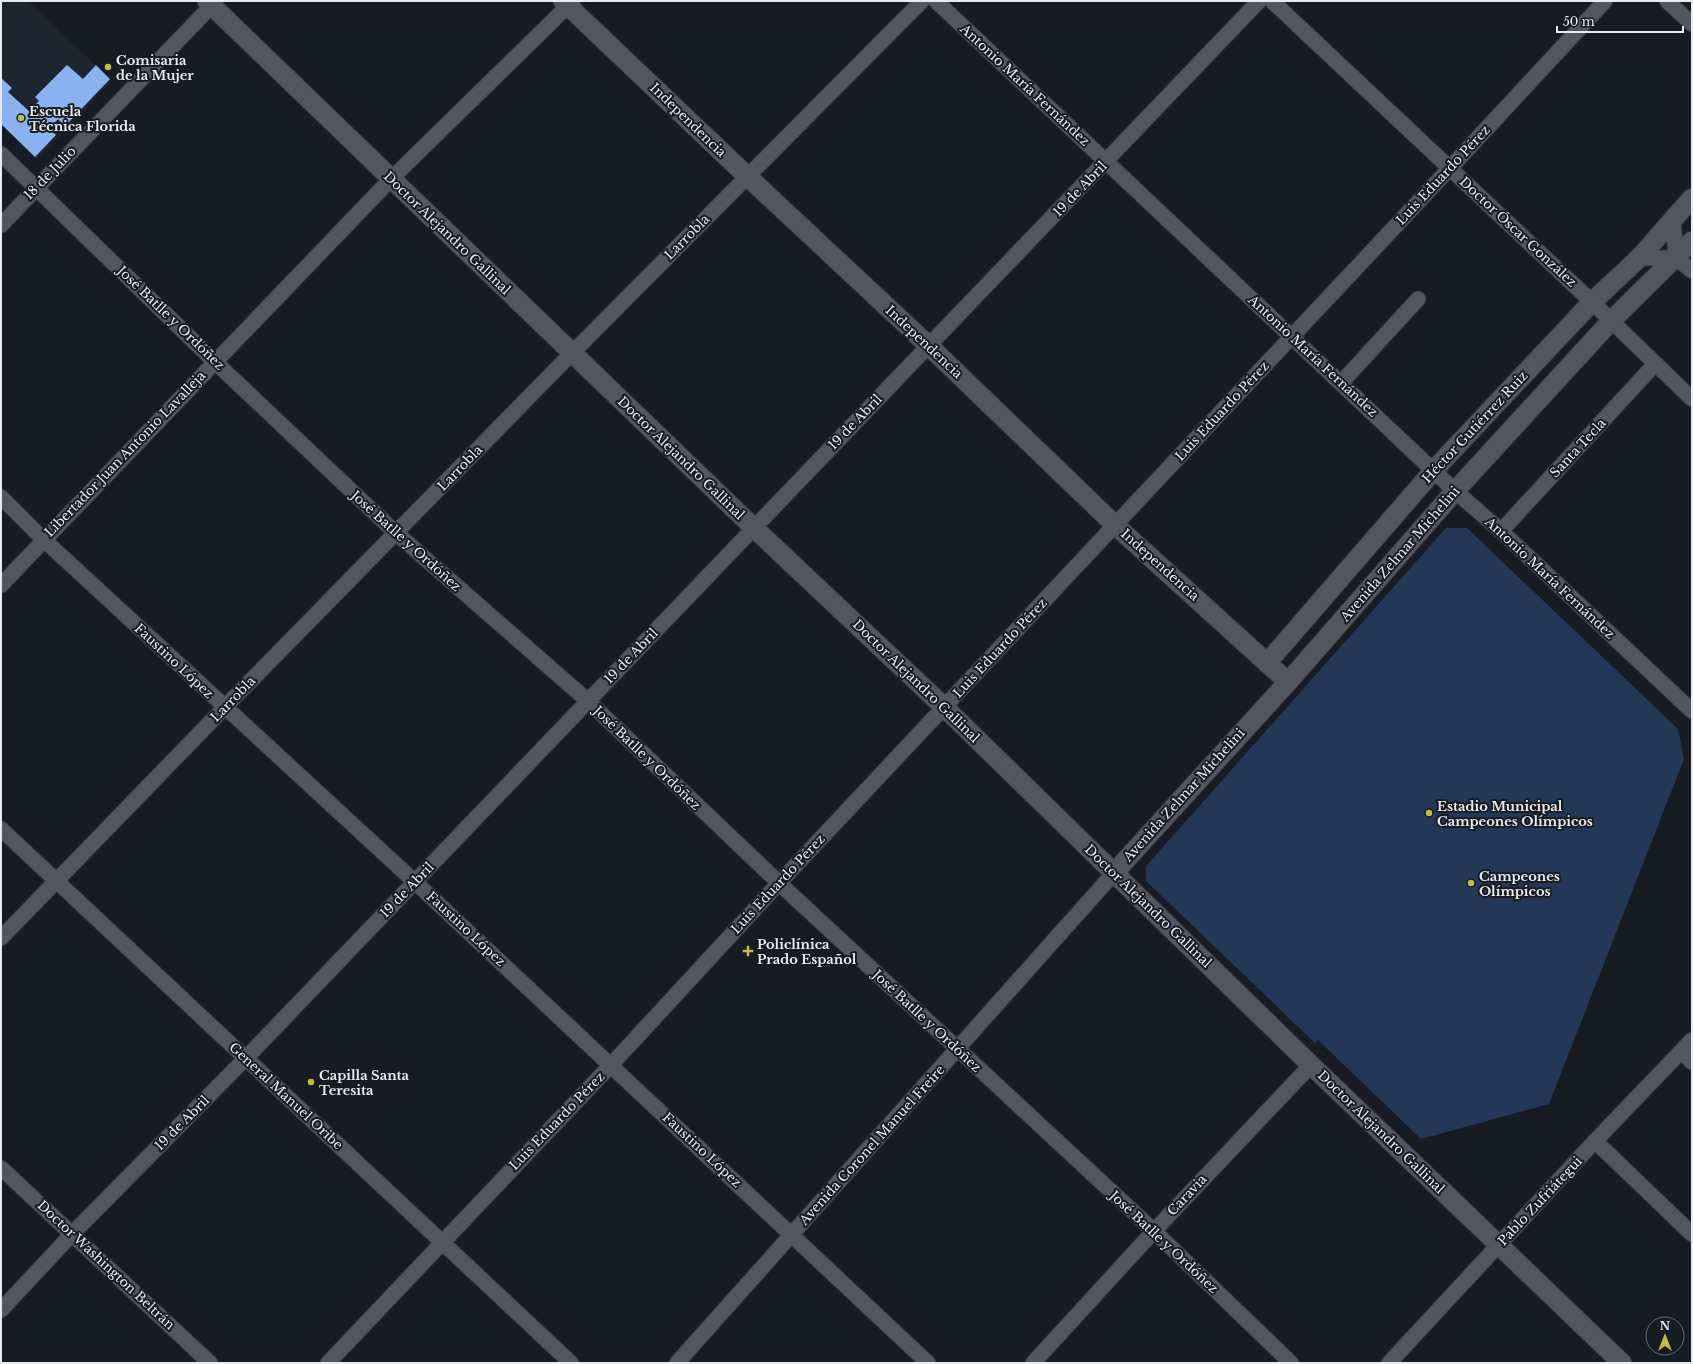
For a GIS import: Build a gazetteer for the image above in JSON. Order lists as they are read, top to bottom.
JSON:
{
  "streets": {
    "street": [
      "Antonio María Fernández",
      "Independencia",
      "18 de Julio",
      "Luis Eduardo Pérez",
      "19 de Abril",
      "Doctor Óscar González",
      "Doctor Alejandro Gallinal",
      "Larrobla",
      "José Batlle y Ordóñez",
      "Héctor Gutiérrez Ruiz",
      "Santa Tecla",
      "Libertador Juan Antonio Lavalleja",
      "Avenida Zelmar Michelini",
      "Faustino López",
      "General Manuel Oribe",
      "Avenida Coronel Manuel Freire",
      "Caravia",
      "Pablo Zufriátegui",
      "Doctor Washington Beltrán"
    ]
  },
  "crossings": [
    ["Antonio María Fernández", "Luis Eduardo Pérez"],
    ["Antonio María Fernández", "19 de Abril"],
    ["Antonio María Fernández", "Héctor Gutiérrez Ruiz"],
    ["Antonio María Fernández", "Santa Tecla"],
    ["Antonio María Fernández", "Avenida Zelmar Michelini"],
    ["Independencia", "Luis Eduardo Pérez"],
    ["Independencia", "19 de Abril"],
    ["Independencia", "Larrobla"],
    ["Independencia", "Héctor Gutiérrez Ruiz"],
    ["Independencia", "Libertador Juan Antonio Lavalleja"],
    ["Independencia", "Avenida Zelmar Michelini"],
    ["18 de Julio", "Doctor Alejandro Gallinal"],
    ["18 de Julio", "José Batlle y Ordóñez"],
    ["Luis Eduardo Pérez", "Doctor Óscar González"],
    ["Luis Eduardo Pérez", "Doctor Alejandro Gallinal"],
    ["Luis Eduardo Pérez", "José Batlle y Ordóñez"],
    ["Luis Eduardo Pérez", "Faustino López"],
    ["Luis Eduardo Pérez", "General Manuel Oribe"],
    ["19 de Abril", "Doctor Alejandro Gallinal"],
    ["19 de Abril", "José Batlle y Ordóñez"],
    ["19 de Abril", "Faustino López"],
    ["19 de Abril", "General Manuel Oribe"],
    ["19 de Abril", "Doctor Washington Beltrán"],
    ["Doctor Óscar González", "Héctor Gutiérrez Ruiz"],
    ["Doctor Óscar González", "Santa Tecla"],
    ["Doctor Óscar González", "Avenida Zelmar Michelini"],
    ["Doctor Alejandro Gallinal", "Larrobla"],
    ["Doctor Alejandro Gallinal", "Libertador Juan Antonio Lavalleja"],
    ["Doctor Alejandro Gallinal", "Avenida Zelmar Michelini"],
    ["Doctor Alejandro Gallinal", "Avenida Coronel Manuel Freire"],
    ["Doctor Alejandro Gallinal", "Caravia"],
    ["Doctor Alejandro Gallinal", "Pablo Zufriátegui"],
    ["Larrobla", "José Batlle y Ordóñez"],
    ["Larrobla", "Faustino López"],
    ["Larrobla", "General Manuel Oribe"],
    ["José Batlle y Ordóñez", "Libertador Juan Antonio Lavalleja"],
    ["José Batlle y Ordóñez", "Avenida Coronel Manuel Freire"],
    ["José Batlle y Ordóñez", "Caravia"],
    ["Libertador Juan Antonio Lavalleja", "Faustino López"],
    ["Avenida Zelmar Michelini", "Avenida Coronel Manuel Freire"],
    ["Faustino López", "Avenida Coronel Manuel Freire"]
  ],
  "places": {
    "other": [
      "Comisaria de la Mujer",
      "Escuela Técnica Florida",
      "Estadio Municipal Campeones Olímpicos",
      "Campeones Olímpicos",
      "Capilla Santa Teresita"
    ],
    "health": ["Policlínica Prado Español"]
  },
  "scale_bar": "50 m",
  "north": "top"
}
